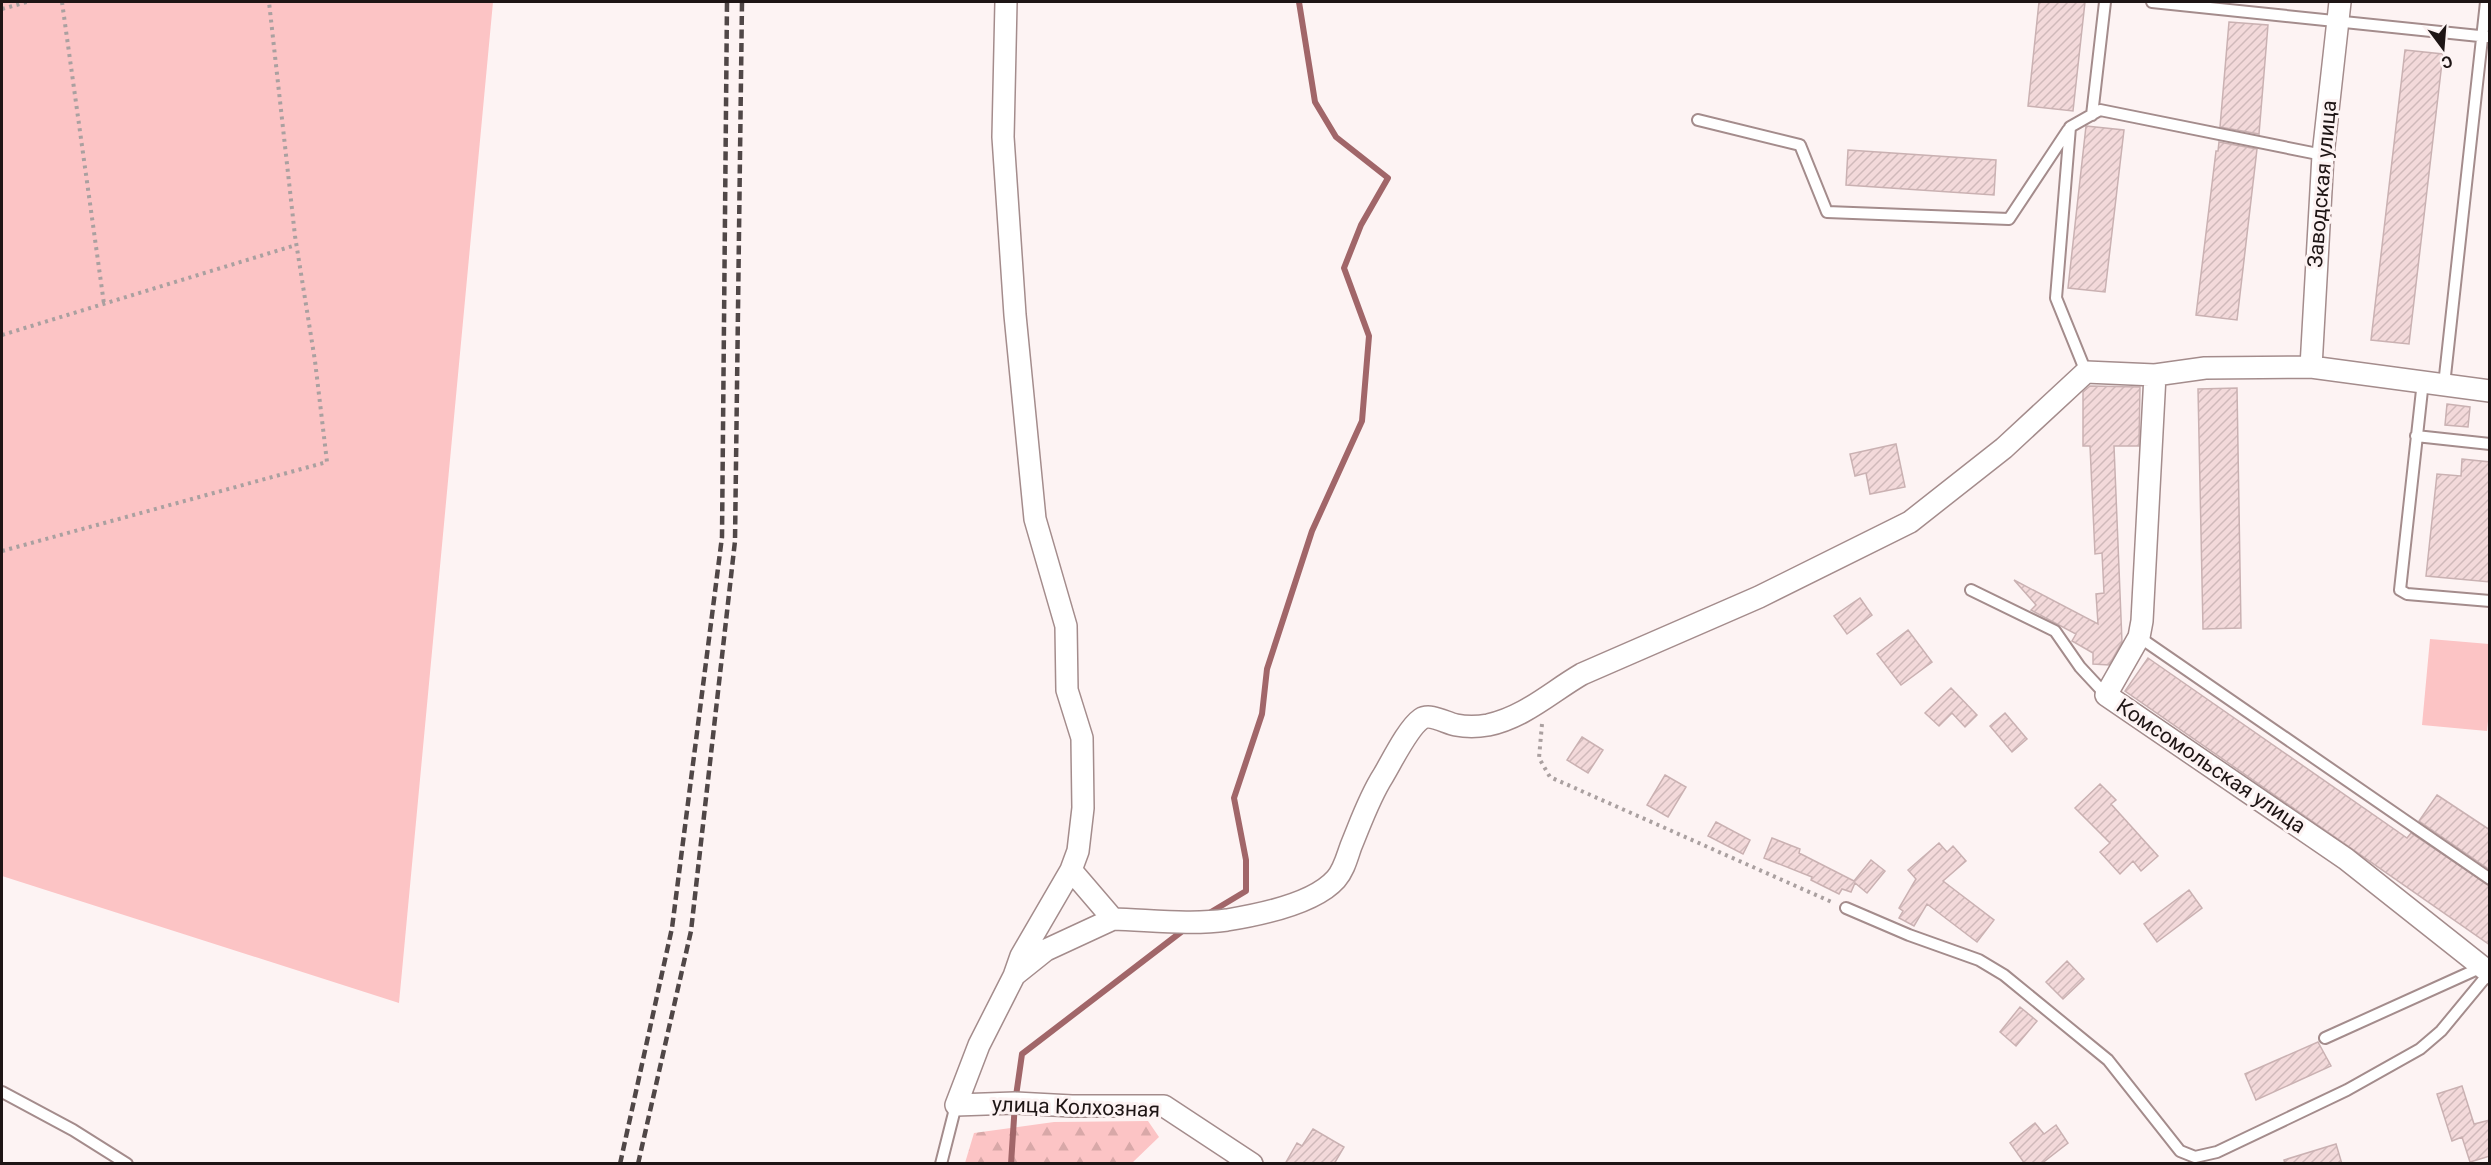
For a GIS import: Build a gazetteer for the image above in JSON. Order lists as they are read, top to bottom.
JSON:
{
  "streets": {
    "street": ["Заводская улица", "Комсомольская улица", "улица Колхозная"]
  },
  "north": "bottom"
}
